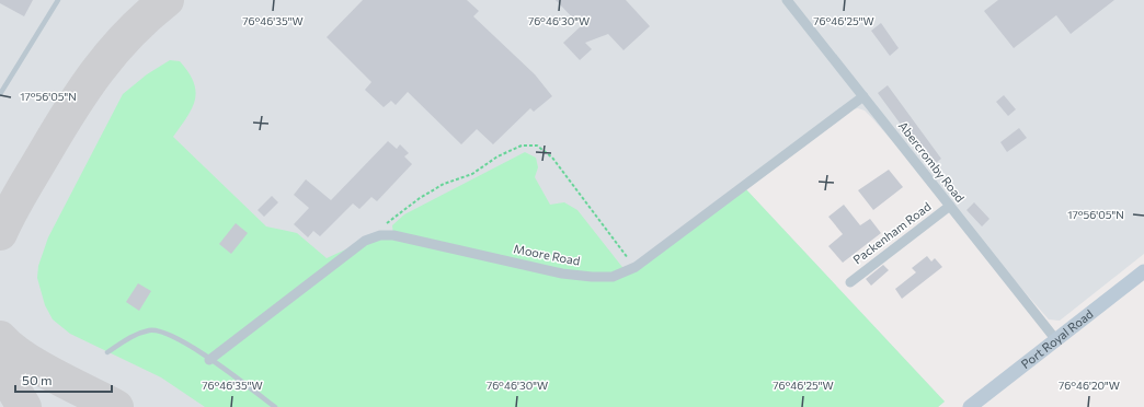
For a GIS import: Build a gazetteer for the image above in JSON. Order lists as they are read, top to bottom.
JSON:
{
  "streets": {
    "main road": ["Port Royal Road"],
    "street": ["Abercromby Road", "Packenham Road", "Moore Road"]
  },
  "crossings": [
    ["Abercromby Road", "Packenham Road"],
    ["Abercromby Road", "Moore Road"],
    ["Abercromby Road", "Port Royal Road"]
  ],
  "scale_bar": "50 m",
  "coordinates": [
    "76°46'35\"W",
    "76°46'30\"W",
    "76°46'25\"W",
    "17°56'05\"N",
    "76°46'20\"W"
  ]
}
